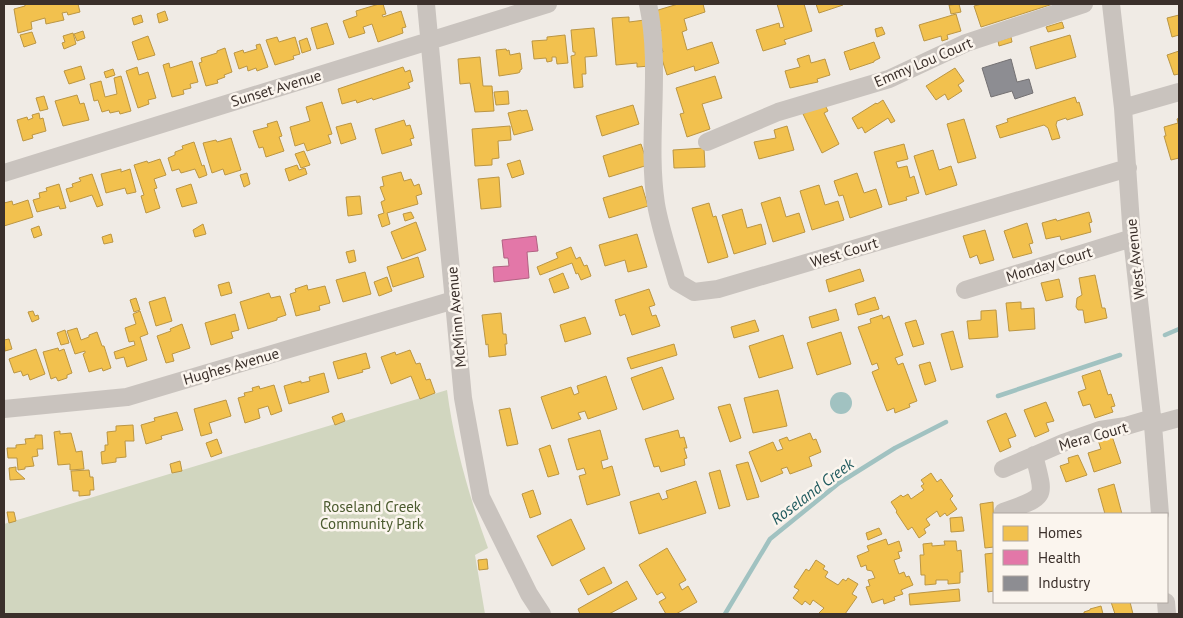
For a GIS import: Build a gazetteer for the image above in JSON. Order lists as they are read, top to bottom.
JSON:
{
  "streets": {
    "street": [
      "Emmy Lou Court",
      "Sunset Avenue",
      "West Court",
      "West Avenue",
      "Monday Court",
      "McMinn Avenue",
      "Hughes Avenue",
      "Mera Court"
    ]
  },
  "crossings": [
    ["Sunset Avenue", "McMinn Avenue"],
    ["West Court", "West Avenue"],
    ["West Avenue", "Monday Court"],
    ["West Avenue", "Mera Court"],
    ["McMinn Avenue", "Hughes Avenue"]
  ],
  "water": ["Roseland Creek"],
  "parks": ["Roseland Creek Community Park"],
  "legend": ["Homes", "Health", "Industry"]
}
